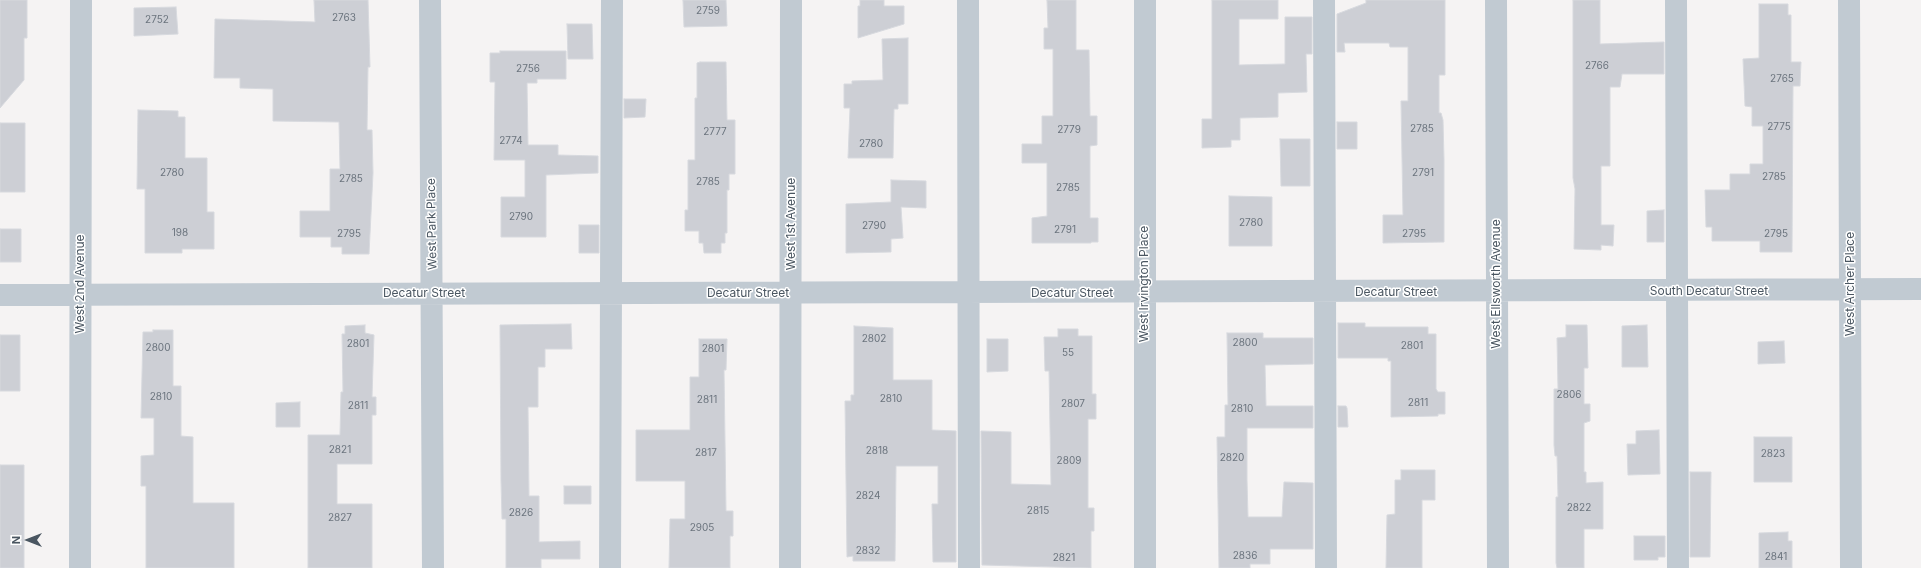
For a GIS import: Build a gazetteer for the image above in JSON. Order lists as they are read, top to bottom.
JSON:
{
  "streets": {
    "street": [
      "West Park Place",
      "West 1st Avenue",
      "West 2nd Avenue",
      "West Irvington Place",
      "West Ellsworth Avenue",
      "West Archer Place",
      "South Decatur Street",
      "Decatur Street"
    ]
  },
  "crossings": [
    ["West Park Place", "Decatur Street"],
    ["West 1st Avenue", "Decatur Street"],
    ["West 2nd Avenue", "Decatur Street"],
    ["West Irvington Place", "Decatur Street"],
    ["West Ellsworth Avenue", "South Decatur Street"],
    ["West Ellsworth Avenue", "Decatur Street"],
    ["West Archer Place", "South Decatur Street"],
    ["South Decatur Street", "Decatur Street"]
  ],
  "house_numbers": [
    "2759",
    "2763",
    "2752",
    "2766",
    "2756",
    "2765",
    "2775",
    "2785",
    "2779",
    "2777",
    "2774",
    "2780",
    "2780",
    "2791",
    "2785",
    "2785",
    "2785",
    "2785",
    "2790",
    "2780",
    "2790",
    "2791",
    "198",
    "2795",
    "2795",
    "2795",
    "2802",
    "2800",
    "2801",
    "2801",
    "2800",
    "2801",
    "55",
    "2806",
    "2810",
    "2810",
    "2811",
    "2811",
    "2807",
    "2811",
    "2810",
    "2821",
    "2818",
    "2817",
    "2823",
    "2820",
    "2809",
    "2824",
    "2822",
    "2815",
    "2826",
    "2827",
    "2905",
    "2832",
    "2836",
    "2841",
    "2821"
  ],
  "north": "left"
}
